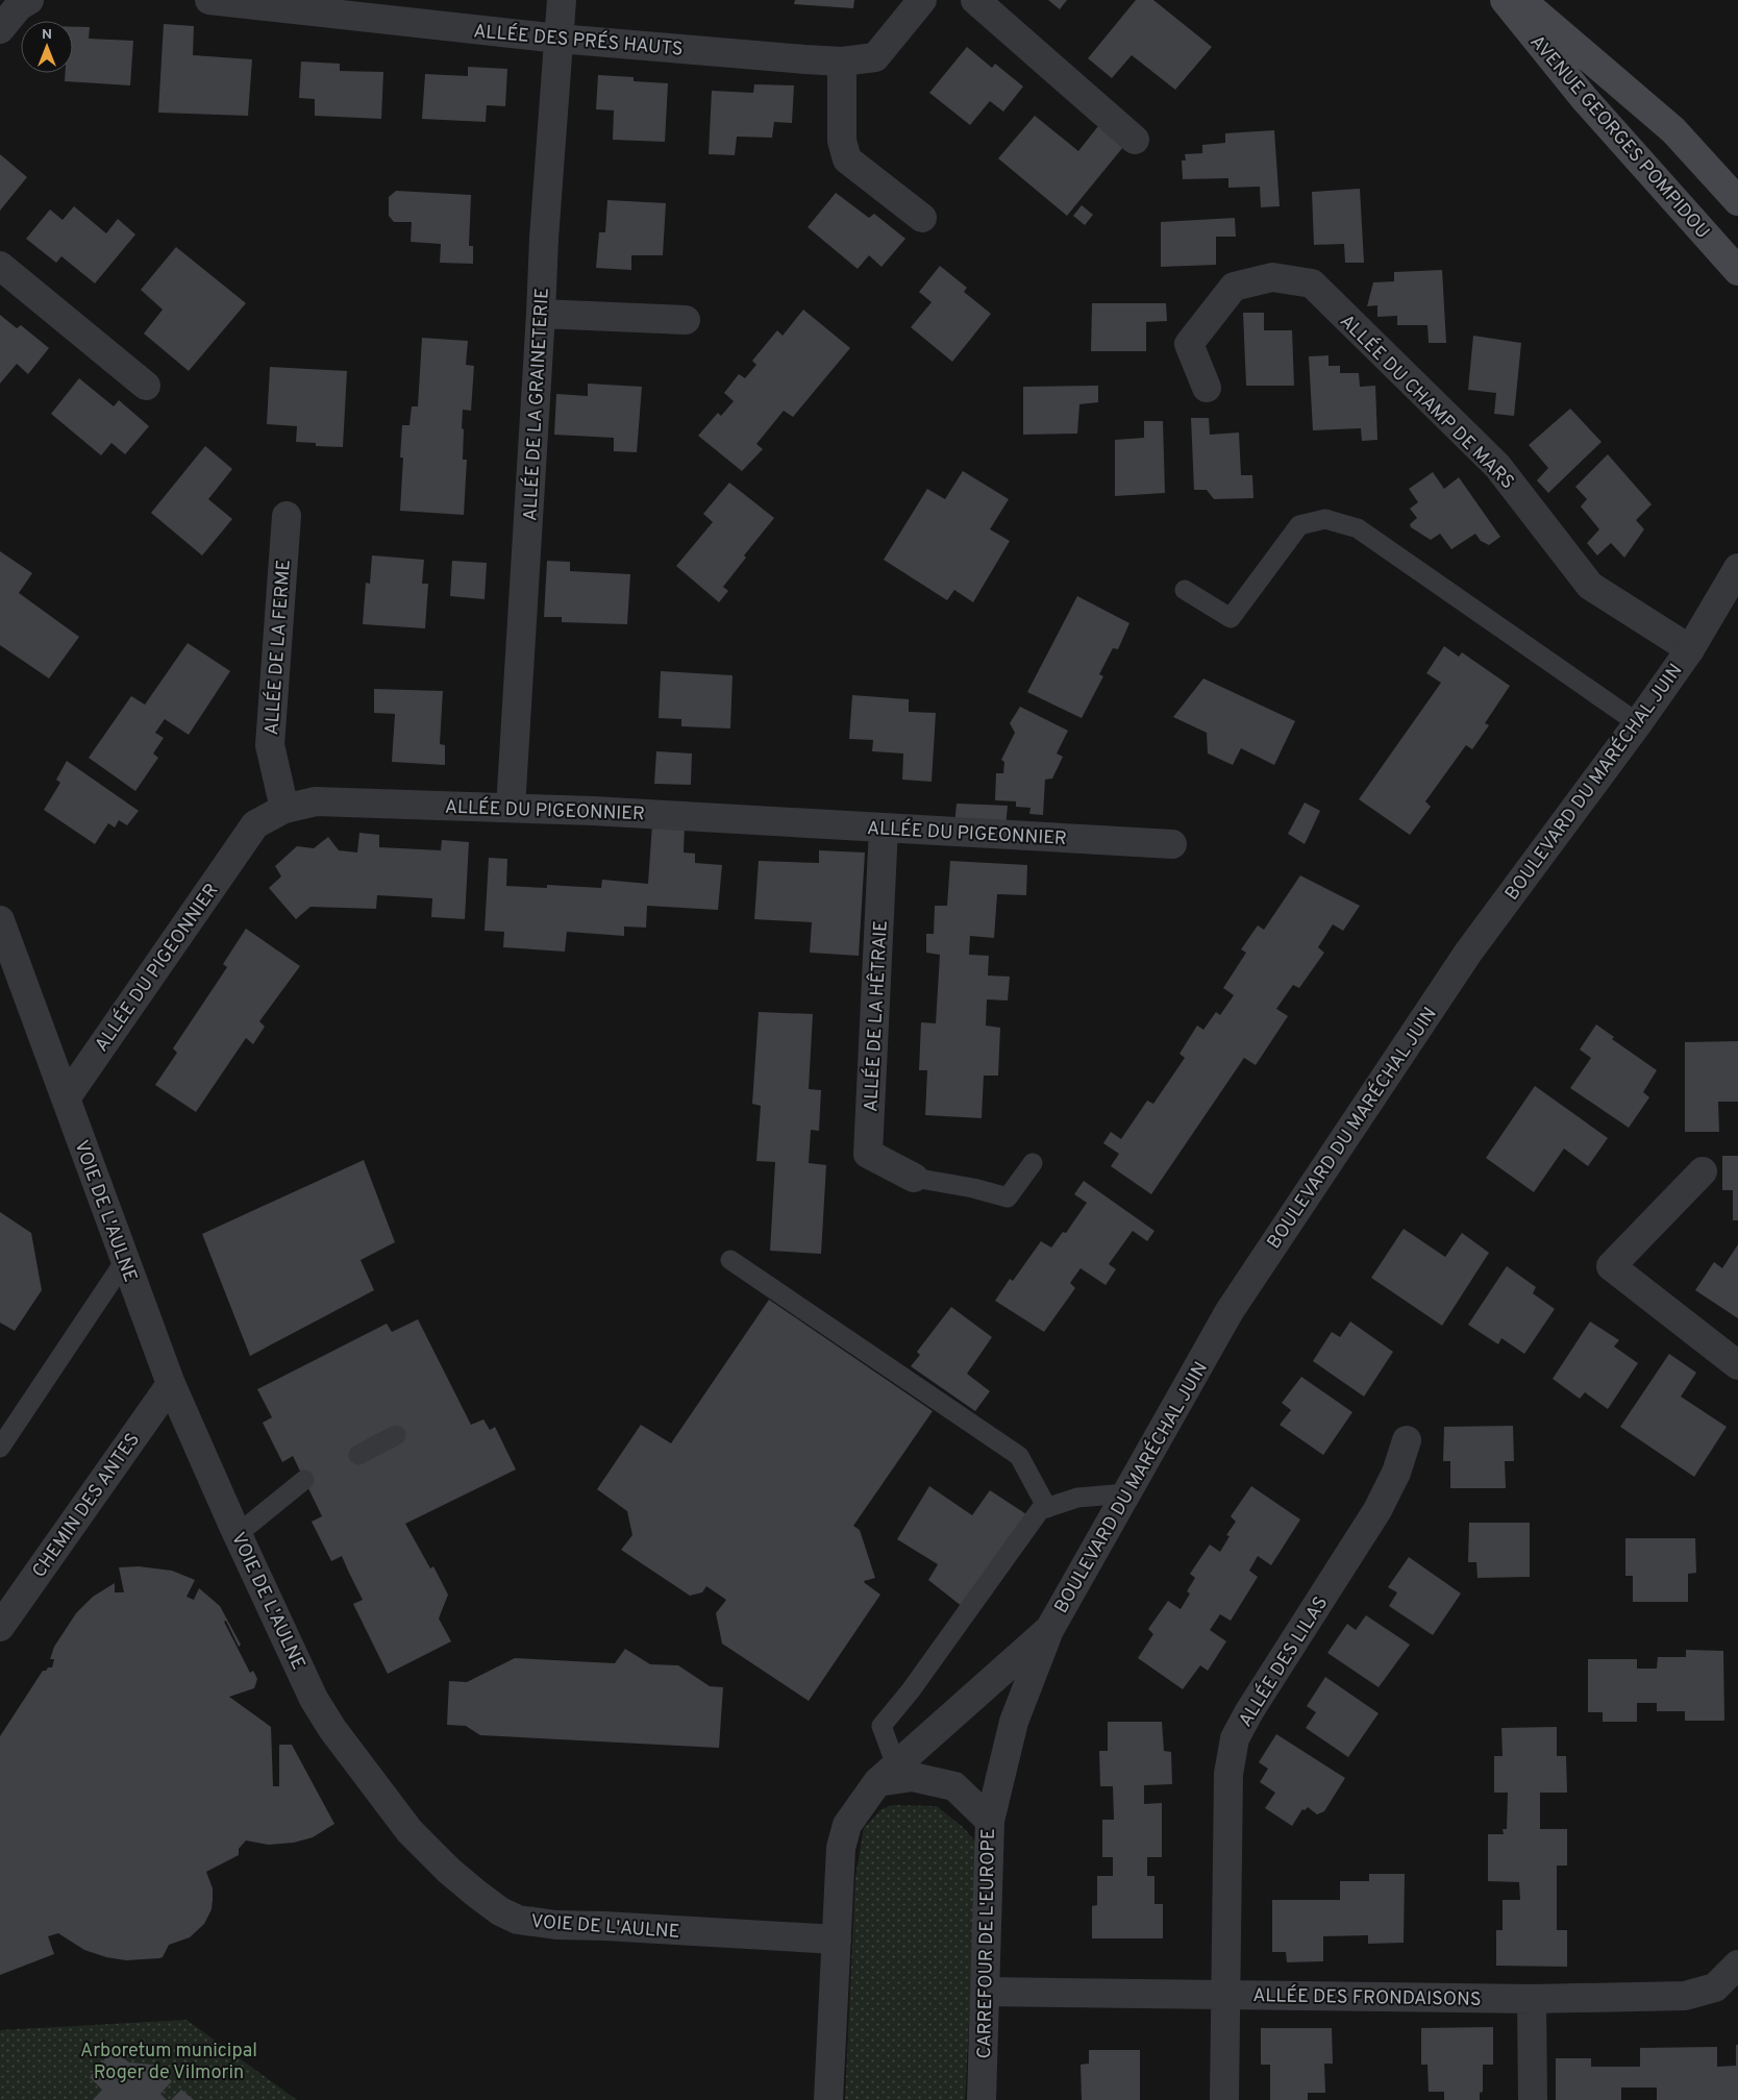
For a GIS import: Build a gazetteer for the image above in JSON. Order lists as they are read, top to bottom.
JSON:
{
  "streets": {
    "main road": ["AVENUE GEORGES POMPIDOU"],
    "street": [
      "ALLÉE DES PRÉS HAUTS",
      "ALLÉE DU CHAMP DE MARS",
      "ALLÉE DE LA GRAINETERIE",
      "ALLÉE DE LA FERME",
      "BOULEVARD DU MARÉCHAL JUIN",
      "ALLÉE DU PIGEONNIER",
      "ALLÉE DE LA HÊTRAIE",
      "VOIE DE L'AULNE",
      "CHEMIN DES ANTES",
      "ALLÉE DES LILAS",
      "CARREFOUR DE L'EUROPE",
      "ALLÉE DES FRONDAISONS"
    ]
  },
  "crossings": [
    ["ALLÉE DES PRÉS HAUTS", "ALLÉE DE LA GRAINETERIE"],
    ["ALLÉE DU CHAMP DE MARS", "BOULEVARD DU MARÉCHAL JUIN"],
    ["ALLÉE DE LA GRAINETERIE", "ALLÉE DU PIGEONNIER"],
    ["ALLÉE DE LA FERME", "ALLÉE DU PIGEONNIER"],
    ["BOULEVARD DU MARÉCHAL JUIN", "VOIE DE L'AULNE"],
    ["BOULEVARD DU MARÉCHAL JUIN", "CARREFOUR DE L'EUROPE"],
    ["ALLÉE DU PIGEONNIER", "ALLÉE DE LA HÊTRAIE"],
    ["ALLÉE DU PIGEONNIER", "VOIE DE L'AULNE"],
    ["VOIE DE L'AULNE", "CHEMIN DES ANTES"],
    ["ALLÉE DES LILAS", "ALLÉE DES FRONDAISONS"],
    ["CARREFOUR DE L'EUROPE", "ALLÉE DES FRONDAISONS"]
  ],
  "parks": ["Arboretum municipal Roger de Vilmorin"],
  "north": "top"
}
